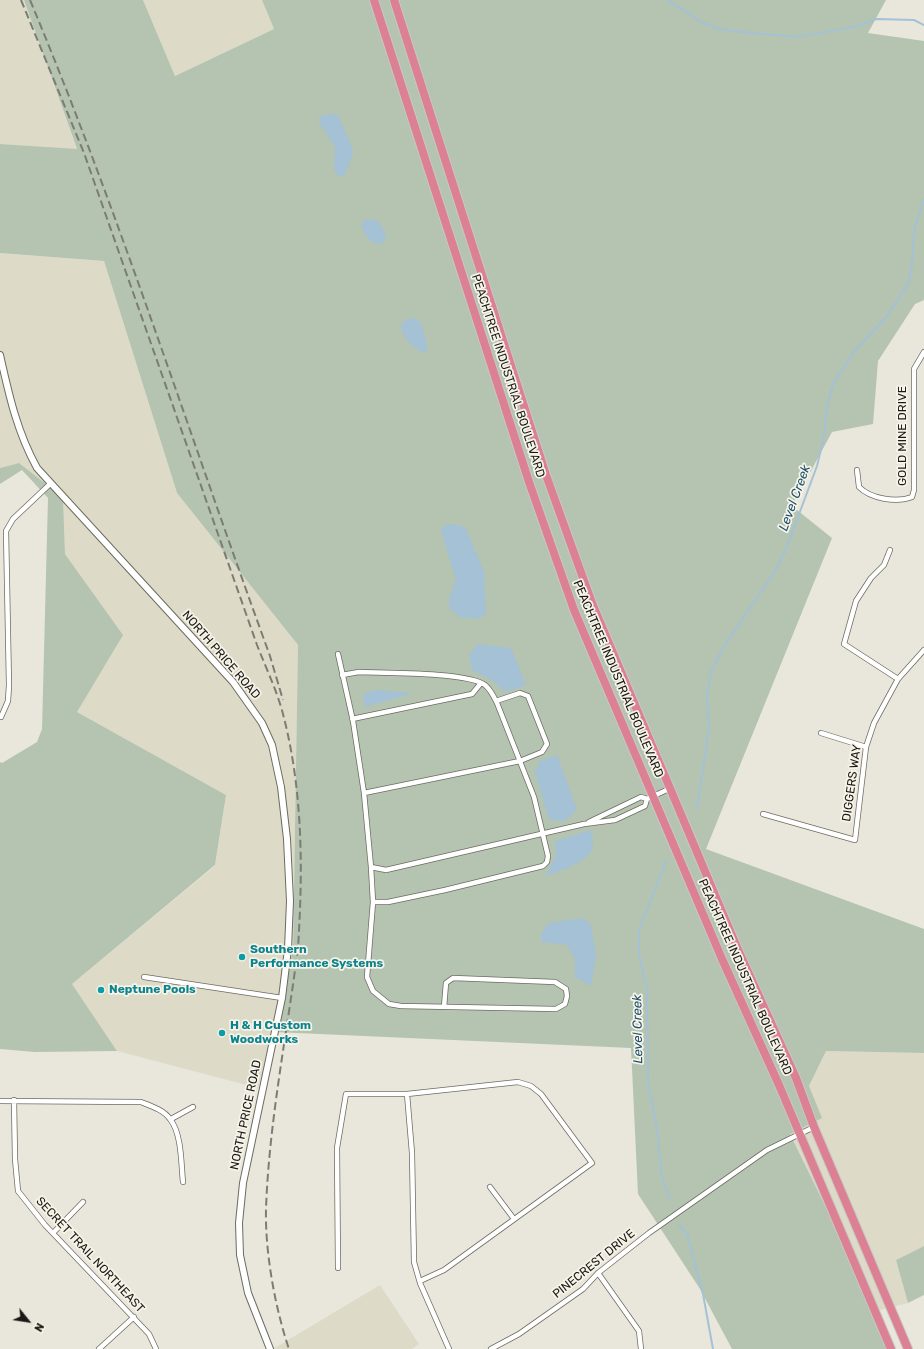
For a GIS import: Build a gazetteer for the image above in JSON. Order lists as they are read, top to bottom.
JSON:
{
  "streets": {
    "highway": ["PEACHTREE INDUSTRIAL BOULEVARD"],
    "street": [
      "GOLD MINE DRIVE",
      "NORTH PRICE ROAD",
      "DIGGERS WAY",
      "SECRET TRAIL NORTHEAST",
      "PINECREST DRIVE"
    ]
  },
  "crossings": [
    ["PEACHTREE INDUSTRIAL BOULEVARD", "PINECREST DRIVE"]
  ],
  "water": ["Level Creek"],
  "places": ["Southern Performance Systems", "Neptune Pools", "H & H Custom Woodworks"],
  "north": "bottom right"
}
